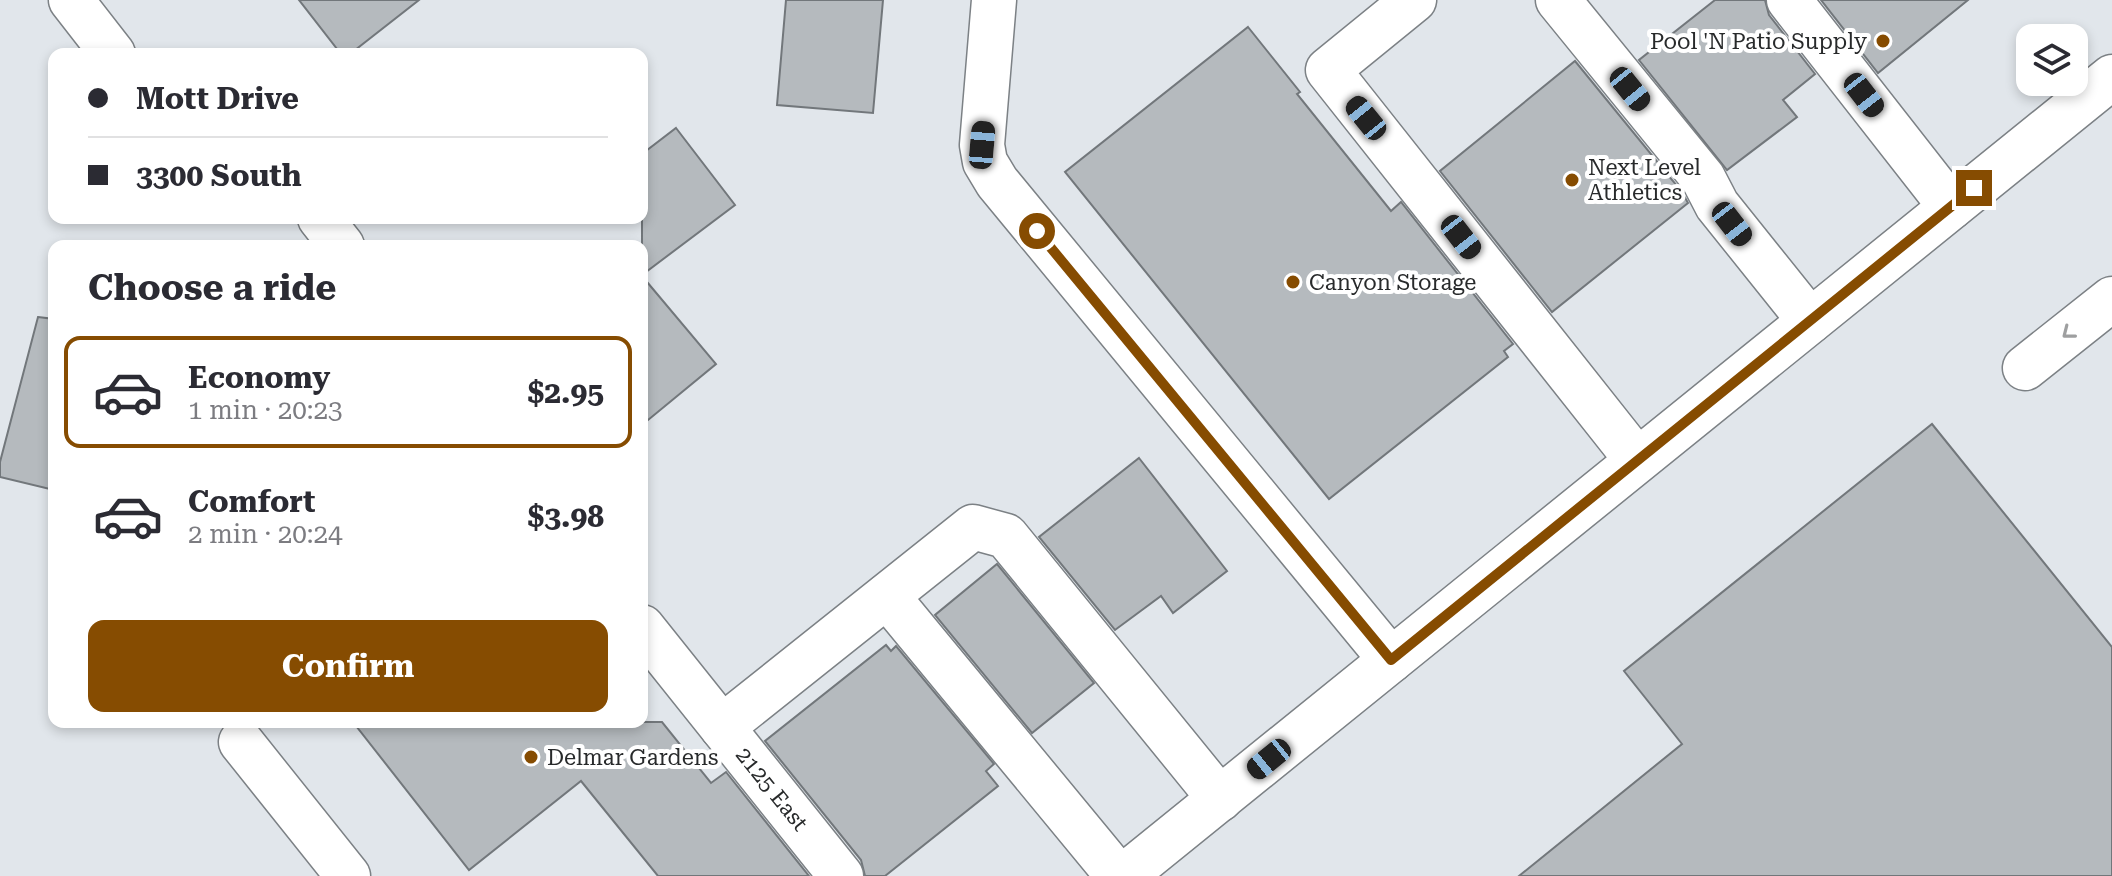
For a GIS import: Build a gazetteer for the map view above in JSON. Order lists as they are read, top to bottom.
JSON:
{
  "streets": {
    "main road": ["2125 East"]
  },
  "places": [
    "Pool 'N Patio Supply",
    "Next Level Athletics",
    "Canyon Storage",
    "Delmar Gardens"
  ],
  "page": {
    "banner": ["Mott Drive", "3300 South"],
    "heading": "Choose a ride",
    "list": [
      {
        "name": "Economy",
        "note": "1 min · 20:23",
        "value": "$2.95"
      },
      {
        "name": "Comfort",
        "note": "2 min · 20:24",
        "value": "$3.98"
      }
    ],
    "buttons": "Confirm"
  }
}
